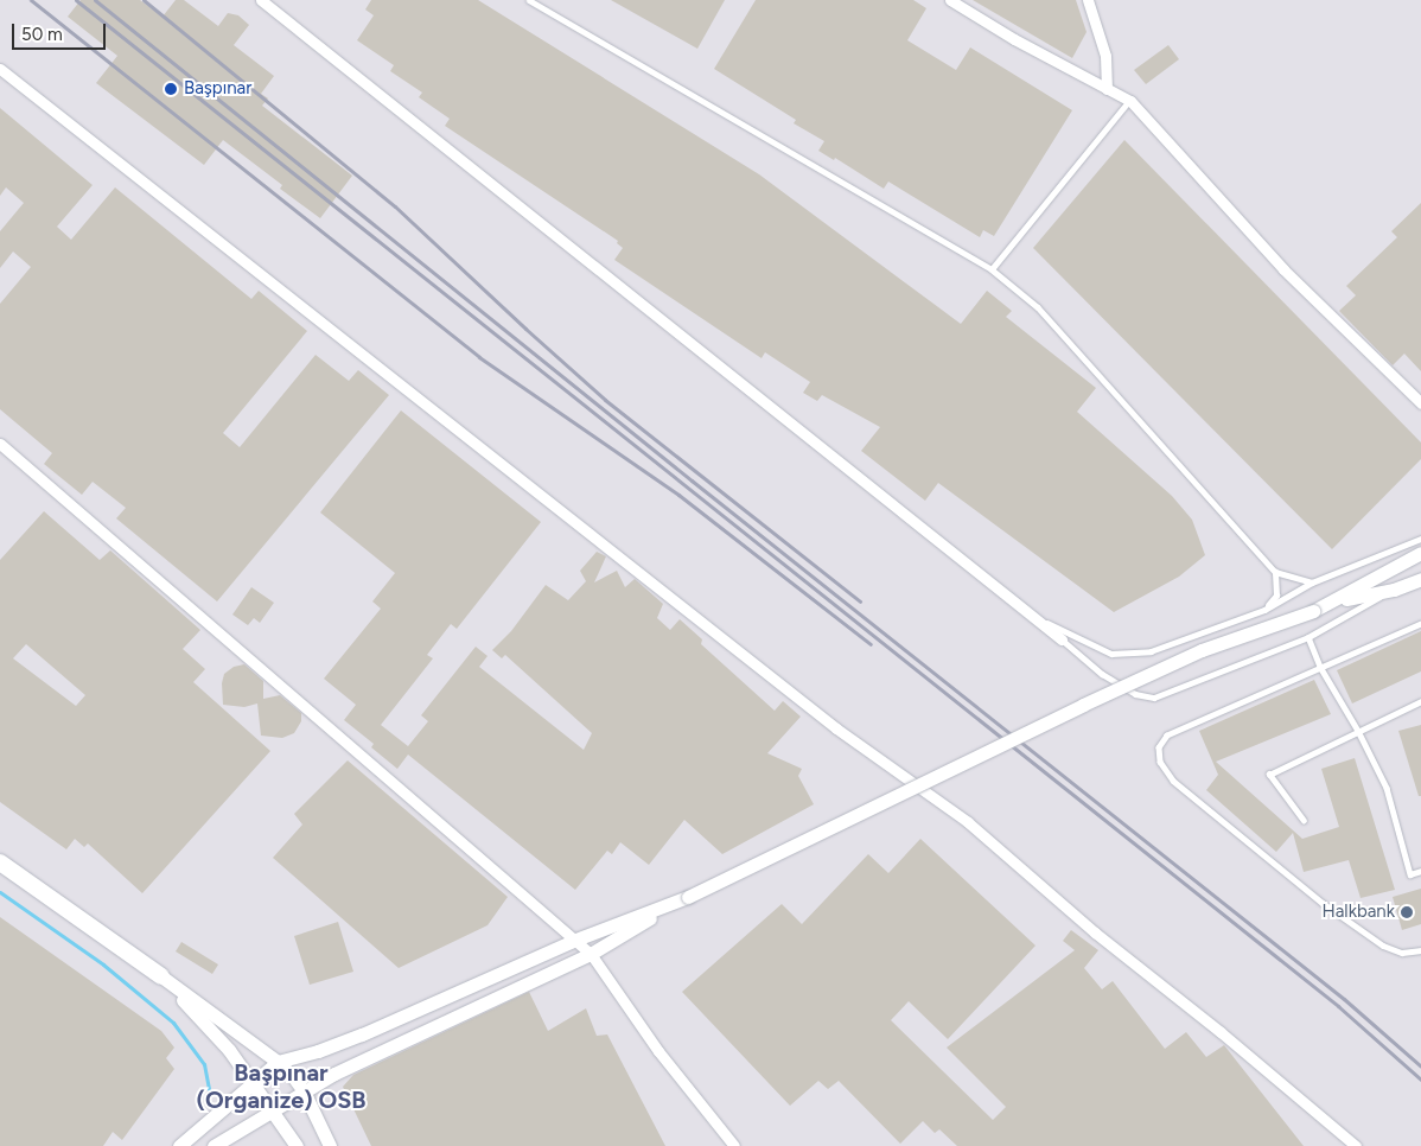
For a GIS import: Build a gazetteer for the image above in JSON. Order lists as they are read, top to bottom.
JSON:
{
  "districts": ["Başpınar (Organize) OSB"],
  "places": ["Başpınar", "Halkbank"],
  "scale_bar": "50 m"
}
